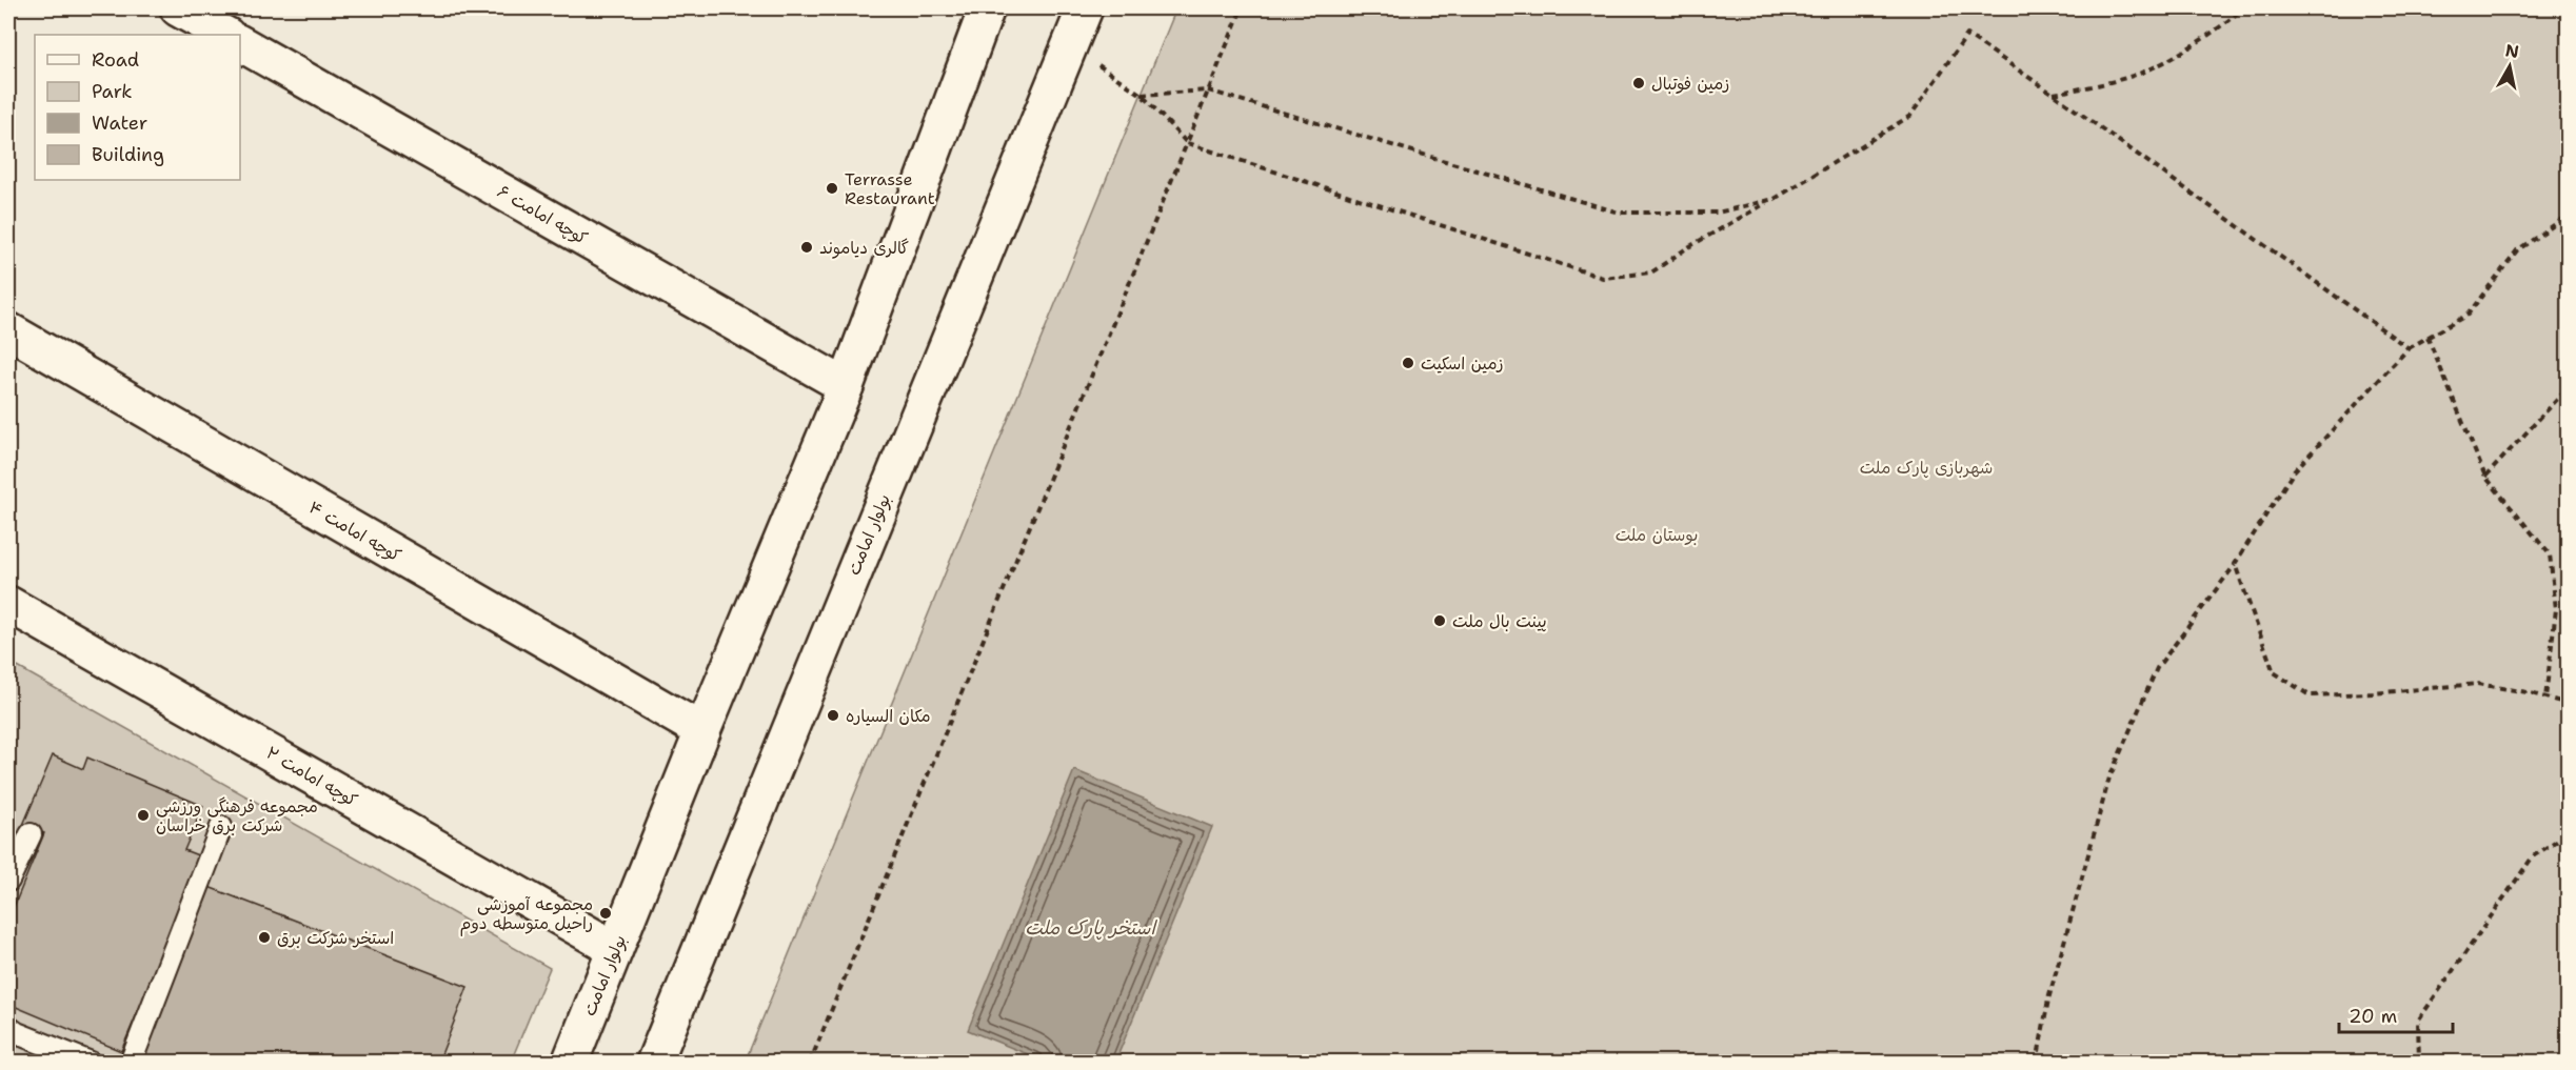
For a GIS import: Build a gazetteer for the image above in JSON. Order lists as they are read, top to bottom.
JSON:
{
  "streets": {
    "main road": [
      "کوچه امامت ۶",
      "کوچه امامت ۴",
      "بولوار امامت",
      "کوچه امامت ۲"
    ]
  },
  "crossings": [
    ["کوچه امامت ۶", "بولوار امامت"],
    ["کوچه امامت ۴", "بولوار امامت"],
    ["بولوار امامت", "کوچه امامت ۲"]
  ],
  "water": ["استخر پارک ملت"],
  "parks": ["شهربازی پارک ملت", "بوستان ملت"],
  "places": [
    "زمین فوتبال",
    "Terrasse Restaurant",
    "گالری دیاموند",
    "زمین اسکیت",
    "پینت بال ملت",
    "مکان السیاره",
    "مجموعه فرهنگی ورزشی شرکت برق خراسان",
    "مجموعه آموزشی راحیل متوسطه دوم",
    "استخر شرکت برق"
  ],
  "legend": [
    "Road",
    "Park",
    "Water",
    "Building"
  ],
  "scale_bar": "20 m",
  "north": "top"
}
